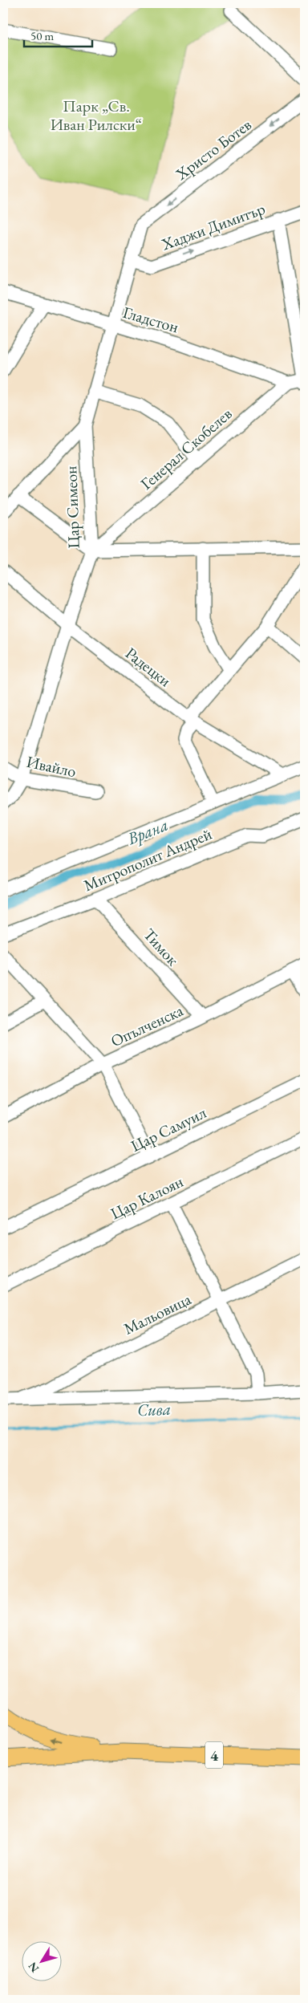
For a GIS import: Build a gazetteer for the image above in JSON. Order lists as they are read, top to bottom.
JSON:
{
  "streets": {
    "main road": ["4"],
    "street": [
      "Христо Ботев",
      "Хаджи Димитър",
      "Гладстон",
      "Генерал Скобелев",
      "Цар Симеон",
      "Радецки",
      "Ивайло",
      "Митрополит Андрей",
      "Тимок",
      "Опълченска",
      "Цар Самуил",
      "Цар Калоян",
      "Мальовица"
    ]
  },
  "crossings": [
    ["Христо Ботев", "Цар Симеон"],
    ["Хаджи Димитър", "Цар Симеон"],
    ["Гладстон", "Генерал Скобелев"],
    ["Гладстон", "Цар Симеон"],
    ["Генерал Скобелев", "Цар Симеон"],
    ["Цар Симеон", "Радецки"],
    ["Цар Симеон", "Ивайло"],
    ["Радецки", "Митрополит Андрей"],
    ["Митрополит Андрей", "Тимок"],
    ["Тимок", "Опълченска"]
  ],
  "one_way": ["Христо Ботев", "Хаджи Димитър"],
  "water": ["Врана", "Сива"],
  "parks": ["Парк „Св. Иван Рилски“"],
  "scale_bar": "50 m",
  "north": "bottom left"
}
